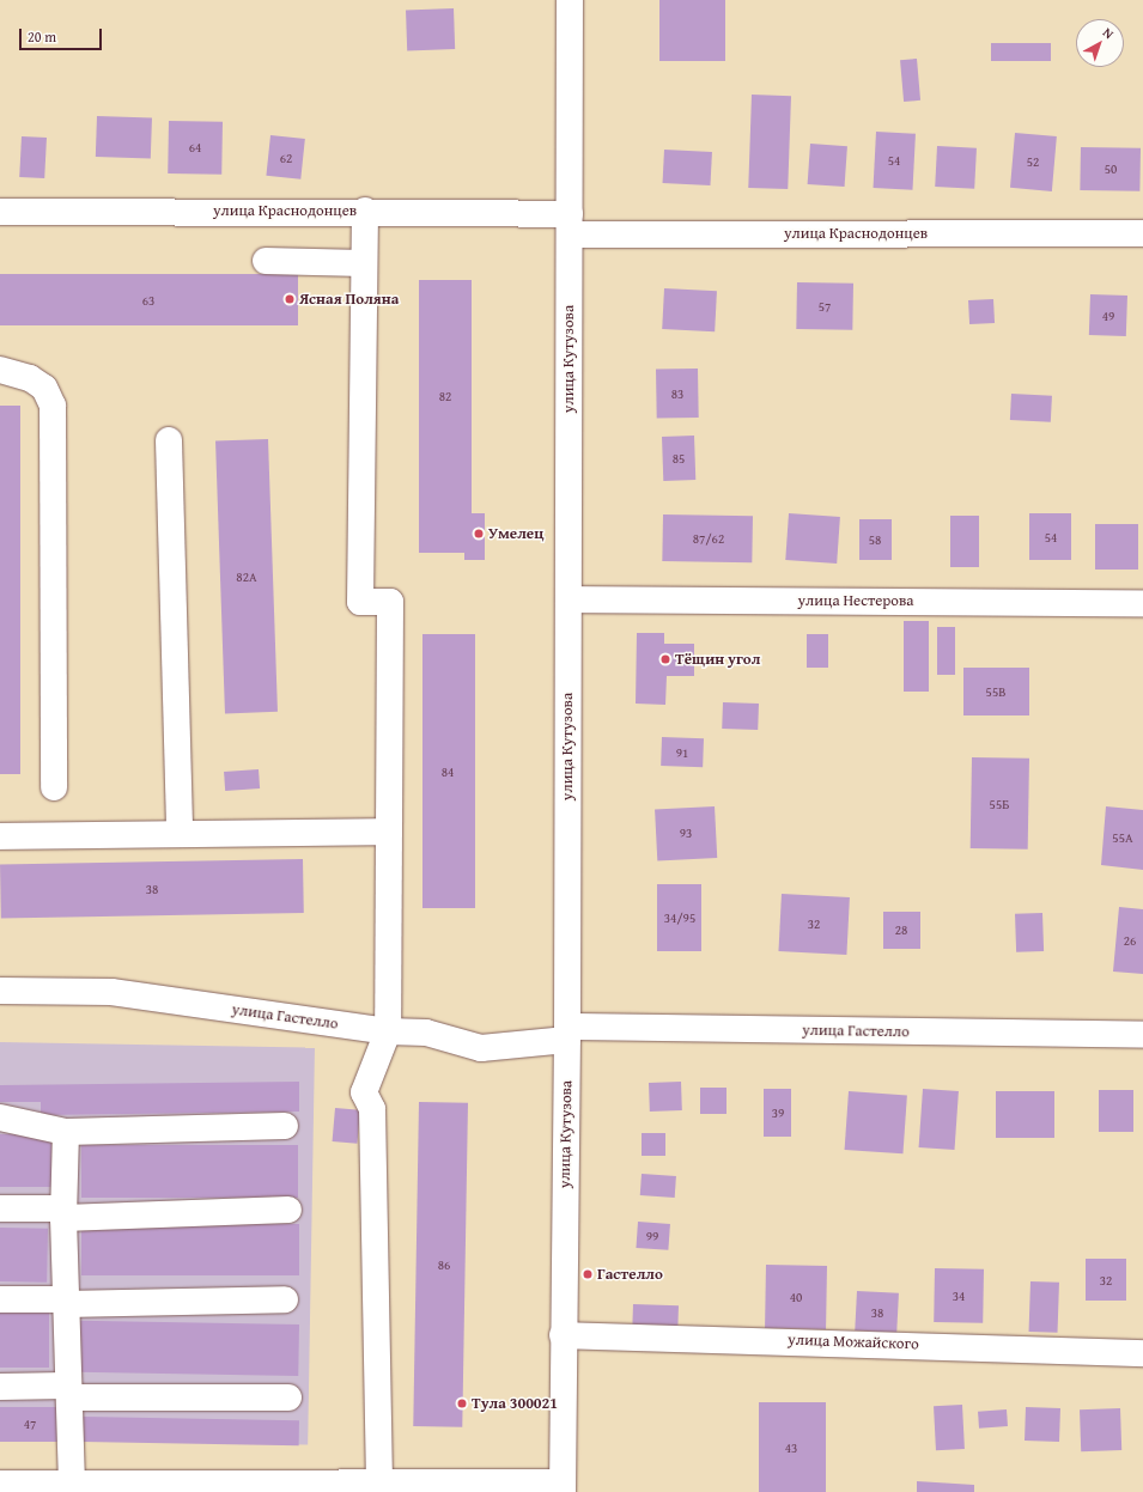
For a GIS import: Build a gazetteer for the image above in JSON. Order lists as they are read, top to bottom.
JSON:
{
  "streets": {
    "street": [
      "улица Краснодонцев",
      "улица Кутузова",
      "улица Нестерова",
      "улица Гастелло",
      "улица Можайского"
    ]
  },
  "crossings": [
    ["улица Краснодонцев", "улица Кутузова"],
    ["улица Кутузова", "улица Нестерова"],
    ["улица Кутузова", "улица Гастелло"],
    ["улица Кутузова", "улица Можайского"]
  ],
  "places": [
    "Ясная Поляна",
    "Умелец",
    "Тёщин угол",
    "Гастелло",
    "Тула 300021"
  ],
  "house_numbers": [
    "64",
    "62",
    "54",
    "52",
    "50",
    "63",
    "57",
    "49",
    "83",
    "82",
    "85",
    "54",
    "87/62",
    "58",
    "82А",
    "55В",
    "91",
    "84",
    "55Б",
    "93",
    "55А",
    "38",
    "34/95",
    "32",
    "28",
    "26",
    "39",
    "99",
    "86",
    "32",
    "34",
    "40",
    "38",
    "47",
    "43"
  ],
  "scale_bar": "20 m",
  "north": "top right"
}
